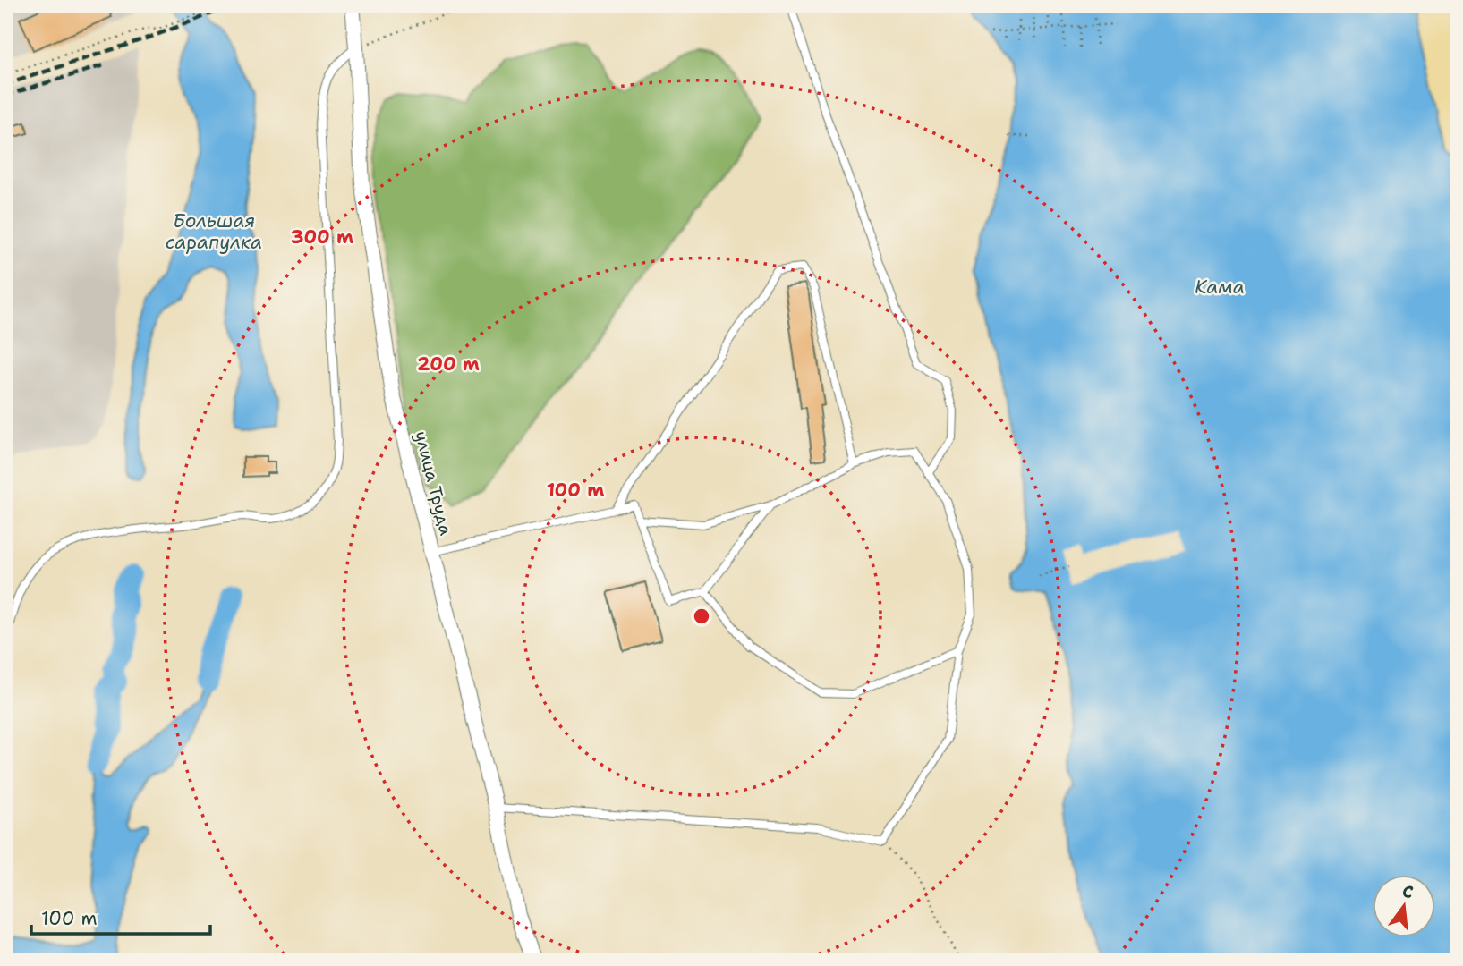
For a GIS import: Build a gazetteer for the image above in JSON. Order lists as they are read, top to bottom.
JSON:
{
  "streets": {
    "street": ["улица Труда"]
  },
  "water": ["Большая сарапулка", "Кама"],
  "scale_bar": "100 m",
  "north": "top",
  "rings": ["300 m", "200 m", "100 m"]
}
